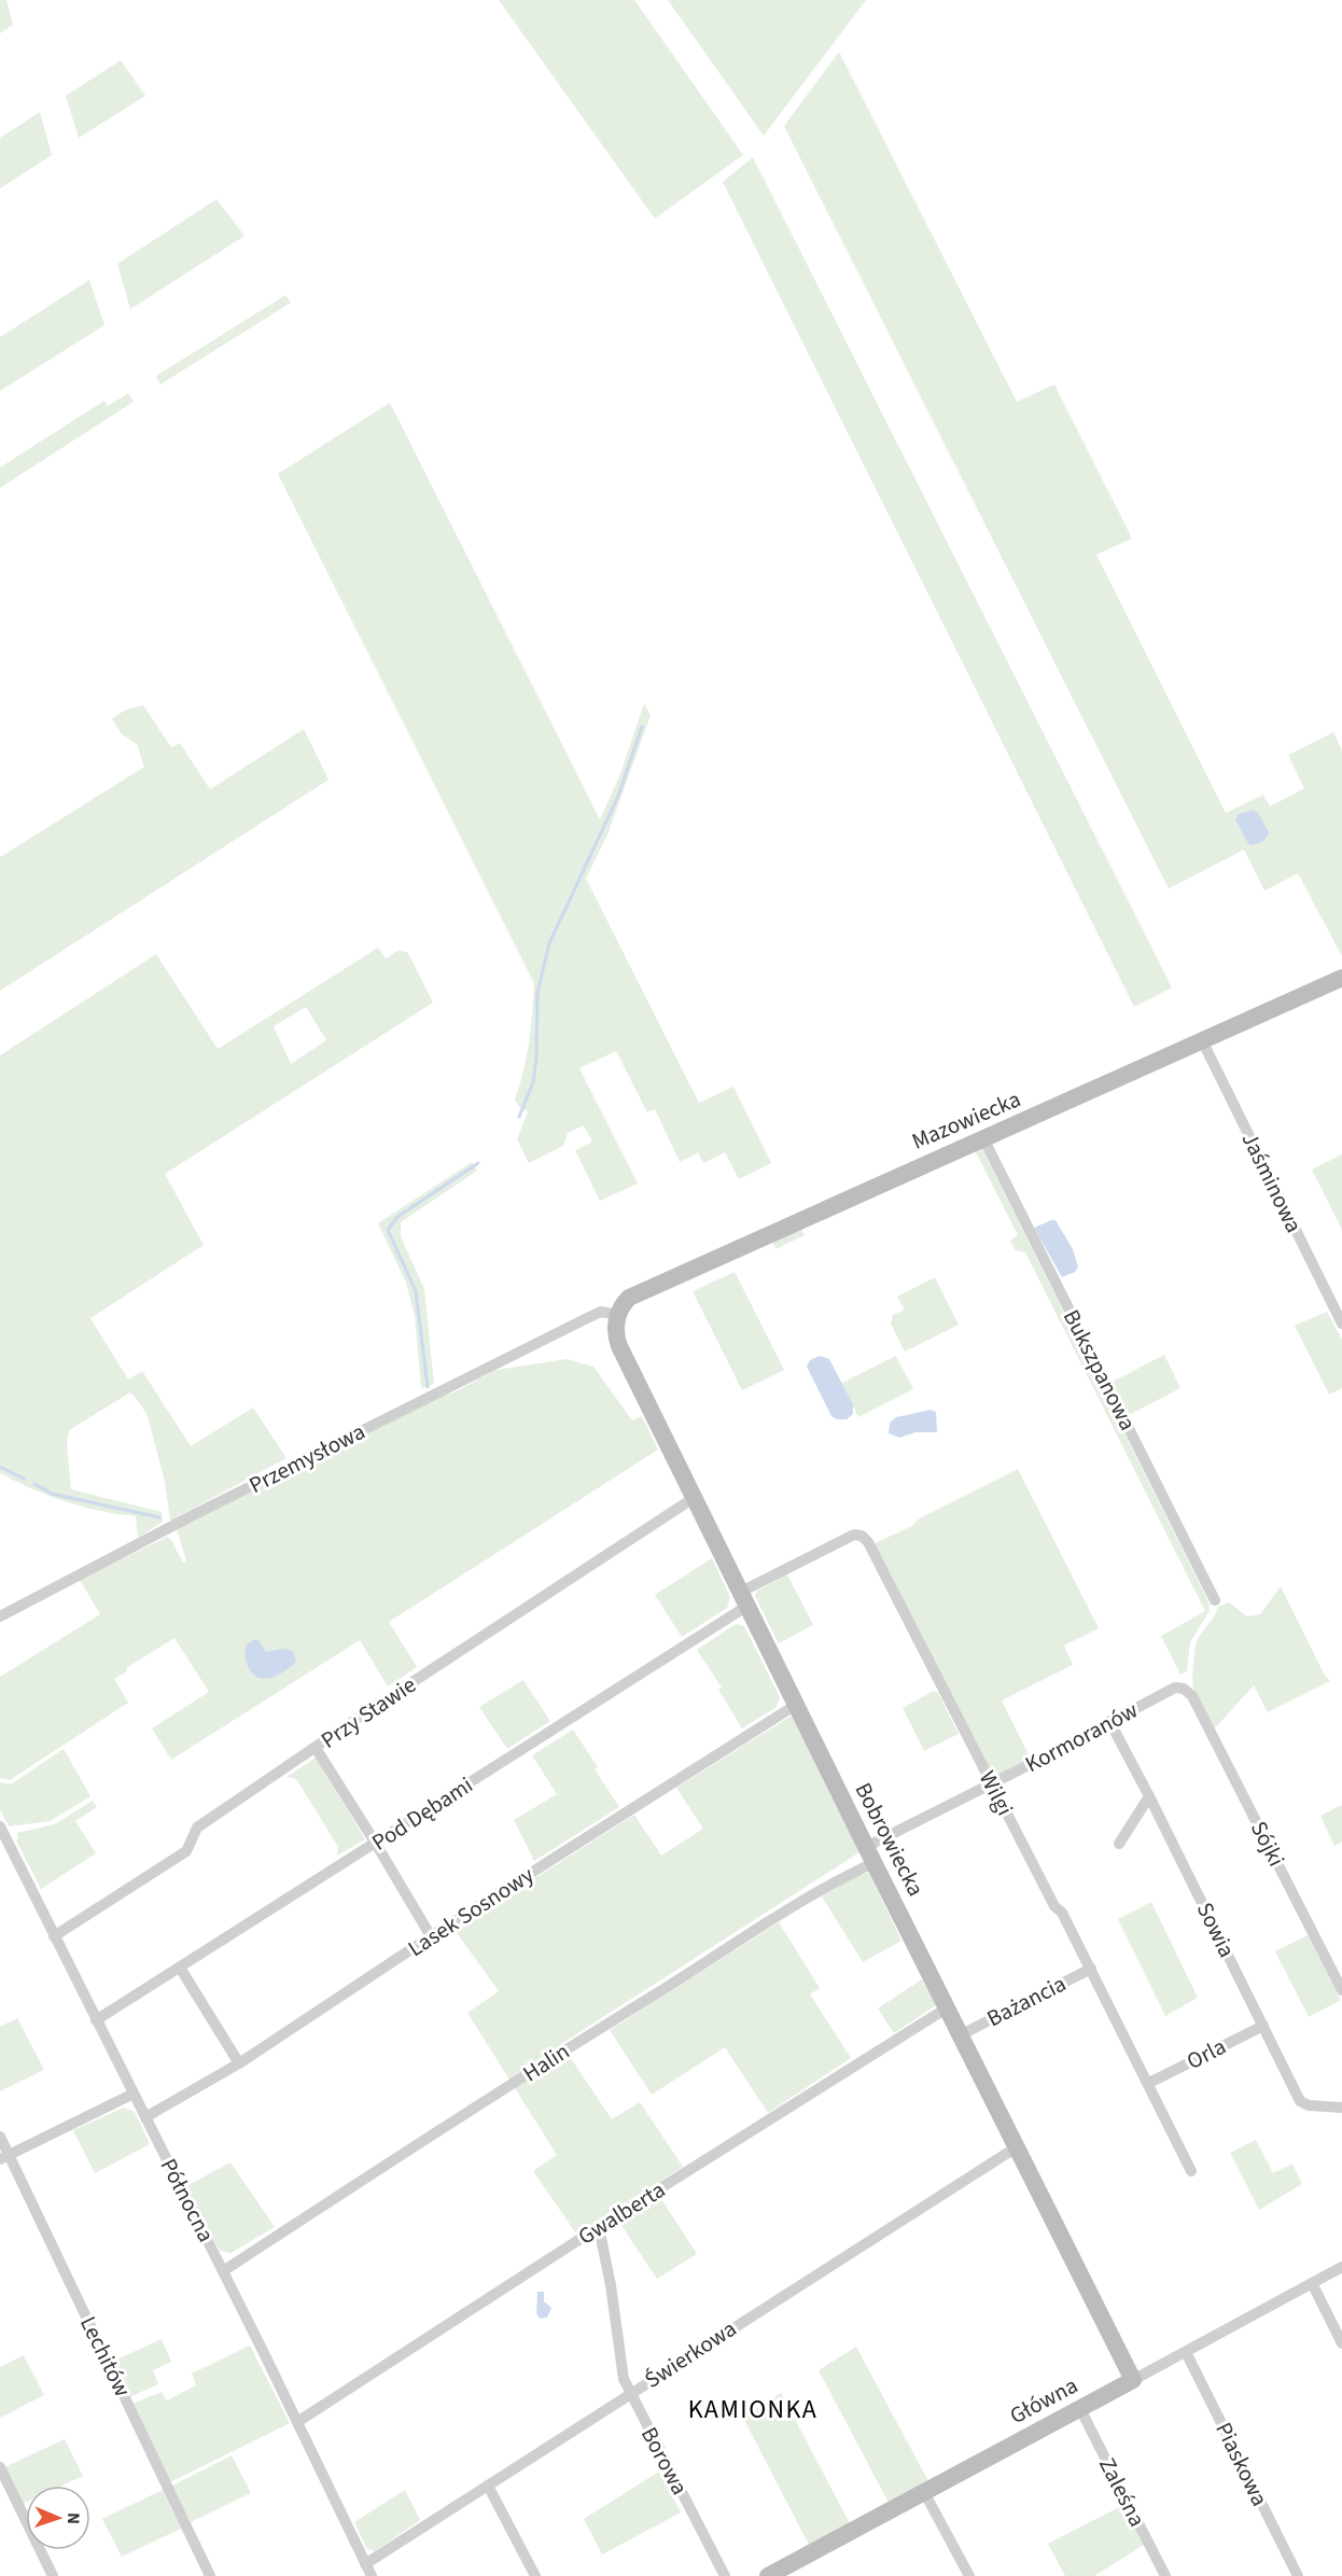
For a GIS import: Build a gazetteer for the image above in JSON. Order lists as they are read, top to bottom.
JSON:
{
  "streets": {
    "street": [
      "Mazowiecka",
      "Jaśminowa",
      "Bukszpanowa",
      "Przemysłowa",
      "Przy Stawie",
      "Kormoranów",
      "Wilgi",
      "Pod Dębami",
      "Bobrowiecka",
      "Sójki",
      "Lasek Sosnowy",
      "Sowia",
      "Bażancia",
      "Orla",
      "Halin",
      "Północna",
      "Gwalberta",
      "Świerkowa",
      "Lechitów",
      "Główna",
      "Borowa",
      "Piaskowa",
      "Zaleśna"
    ]
  },
  "crossings": [
    ["Mazowiecka", "Jaśminowa"],
    ["Mazowiecka", "Bukszpanowa"],
    ["Mazowiecka", "Przemysłowa"],
    ["Mazowiecka", "Bobrowiecka"],
    ["Przemysłowa", "Bobrowiecka"],
    ["Przy Stawie", "Bobrowiecka"],
    ["Przy Stawie", "Północna"],
    ["Kormoranów", "Wilgi"],
    ["Kormoranów", "Bobrowiecka"],
    ["Kormoranów", "Sójki"],
    ["Kormoranów", "Sowia"],
    ["Kormoranów", "Halin"],
    ["Wilgi", "Pod Dębami"],
    ["Wilgi", "Bobrowiecka"],
    ["Wilgi", "Bażancia"],
    ["Wilgi", "Orla"],
    ["Pod Dębami", "Bobrowiecka"],
    ["Pod Dębami", "Północna"],
    ["Bobrowiecka", "Lasek Sosnowy"],
    ["Bobrowiecka", "Bażancia"],
    ["Bobrowiecka", "Halin"],
    ["Bobrowiecka", "Gwalberta"],
    ["Bobrowiecka", "Świerkowa"],
    ["Bobrowiecka", "Główna"],
    ["Lasek Sosnowy", "Północna"],
    ["Sowia", "Orla"],
    ["Halin", "Północna"],
    ["Północna", "Gwalberta"],
    ["Północna", "Świerkowa"],
    ["Gwalberta", "Borowa"],
    ["Świerkowa", "Borowa"],
    ["Główna", "Piaskowa"],
    ["Główna", "Zaleśna"]
  ],
  "districts": ["KAMIONKA"],
  "north": "right"
}
